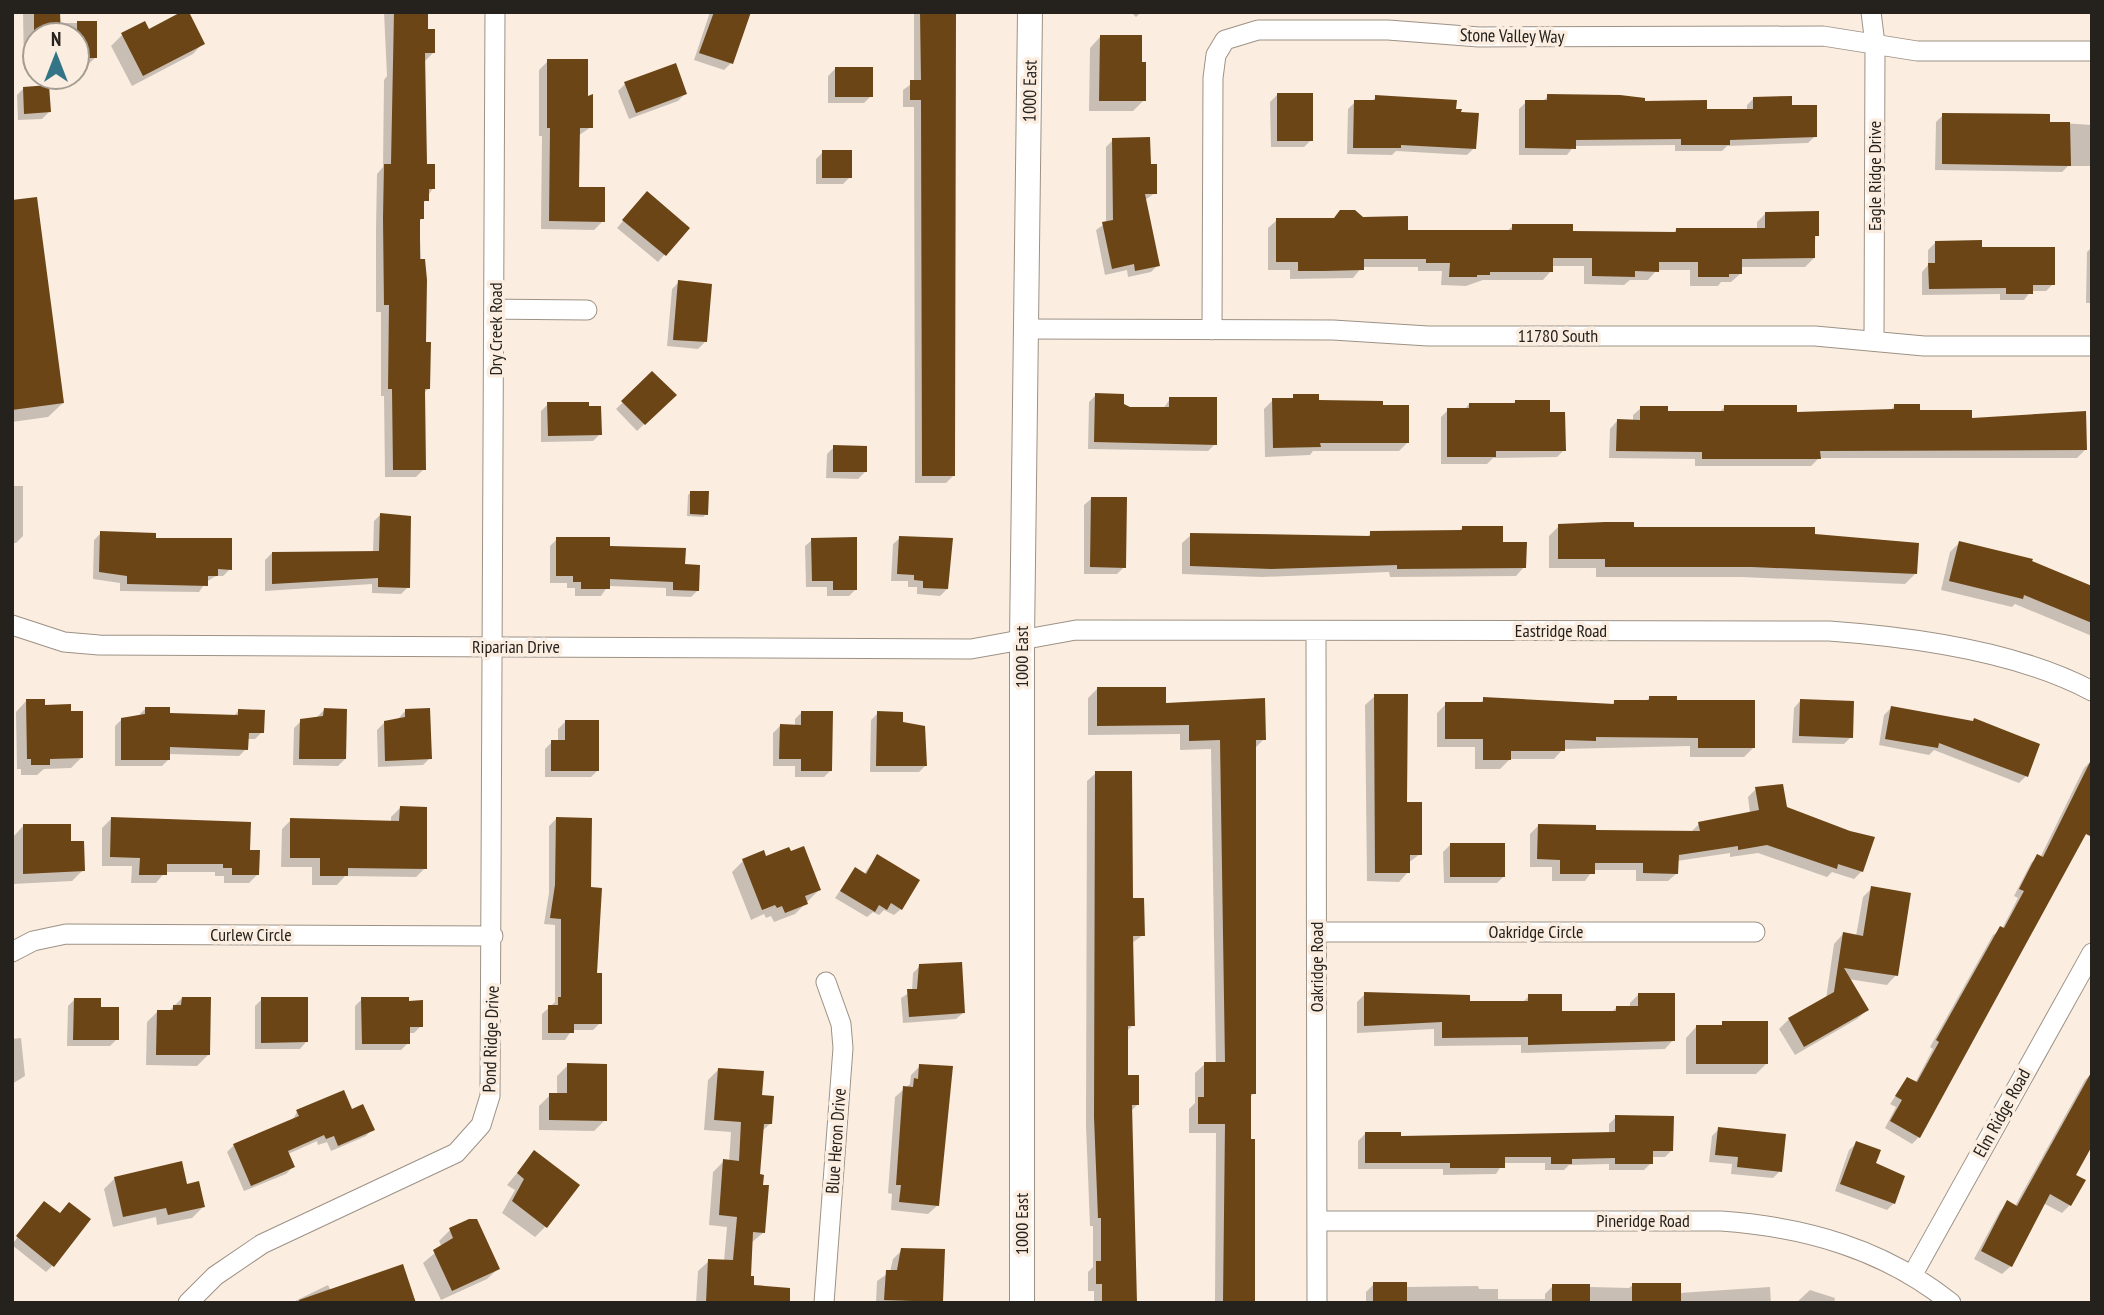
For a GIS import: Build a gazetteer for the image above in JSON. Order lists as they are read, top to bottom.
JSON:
{
  "streets": {
    "street": [
      "Stone Valley Way",
      "1000 East",
      "Eagle Ridge Drive",
      "Dry Creek Road",
      "11780 South",
      "Eastridge Road",
      "Riparian Drive",
      "Oakridge Circle",
      "Curlew Circle",
      "Oakridge Road",
      "Pond Ridge Drive",
      "Elm Ridge Road",
      "Blue Heron Drive",
      "Pineridge Road"
    ]
  },
  "crossings": [
    ["Stone Valley Way", "Eagle Ridge Drive"],
    ["Stone Valley Way", "11780 South"],
    ["1000 East", "11780 South"],
    ["1000 East", "Eastridge Road"],
    ["1000 East", "Riparian Drive"],
    ["Eagle Ridge Drive", "11780 South"],
    ["Dry Creek Road", "Riparian Drive"],
    ["Dry Creek Road", "Pond Ridge Drive"],
    ["Eastridge Road", "Riparian Drive"],
    ["Eastridge Road", "Oakridge Road"],
    ["Riparian Drive", "Pond Ridge Drive"],
    ["Oakridge Circle", "Oakridge Road"],
    ["Curlew Circle", "Pond Ridge Drive"],
    ["Oakridge Road", "Pineridge Road"],
    ["Elm Ridge Road", "Pineridge Road"]
  ],
  "north": "top"
}
